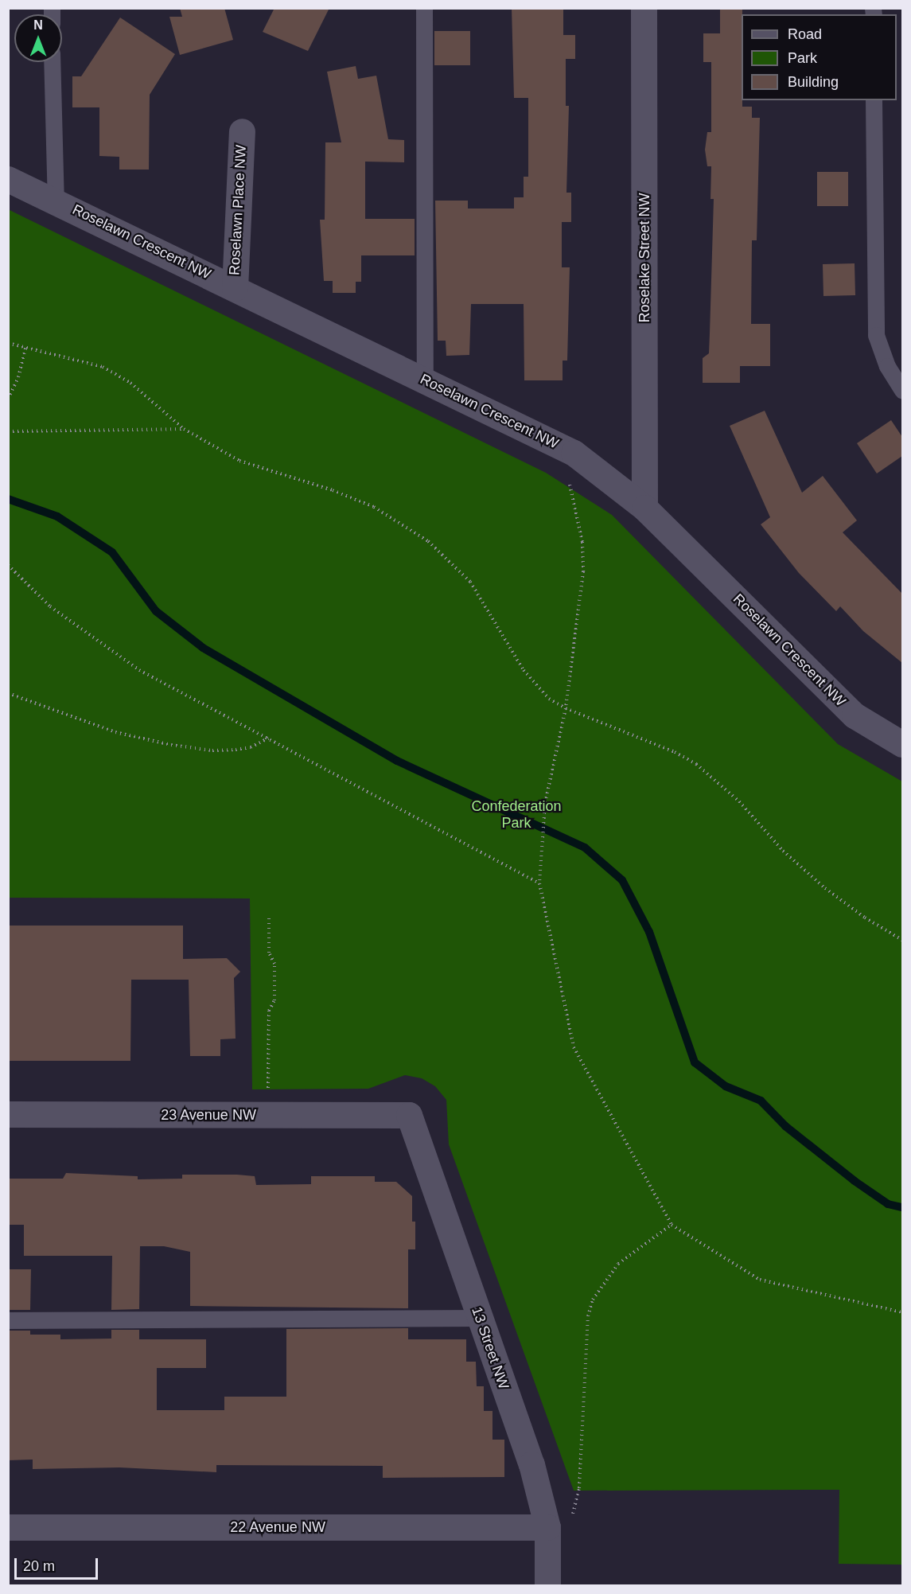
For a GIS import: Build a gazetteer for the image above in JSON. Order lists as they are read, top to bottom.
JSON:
{
  "streets": {
    "street": [
      "Roselawn Place NW",
      "Roselawn Crescent NW",
      "Roselake Street NW",
      "23 Avenue NW",
      "13 Street NW",
      "22 Avenue NW"
    ]
  },
  "crossings": [
    ["Roselawn Place NW", "Roselawn Crescent NW"],
    ["Roselawn Crescent NW", "Roselake Street NW"],
    ["23 Avenue NW", "13 Street NW"],
    ["13 Street NW", "22 Avenue NW"]
  ],
  "parks": ["Confederation Park"],
  "legend": ["Road", "Park", "Building"],
  "scale_bar": "20 m",
  "north": "top"
}
